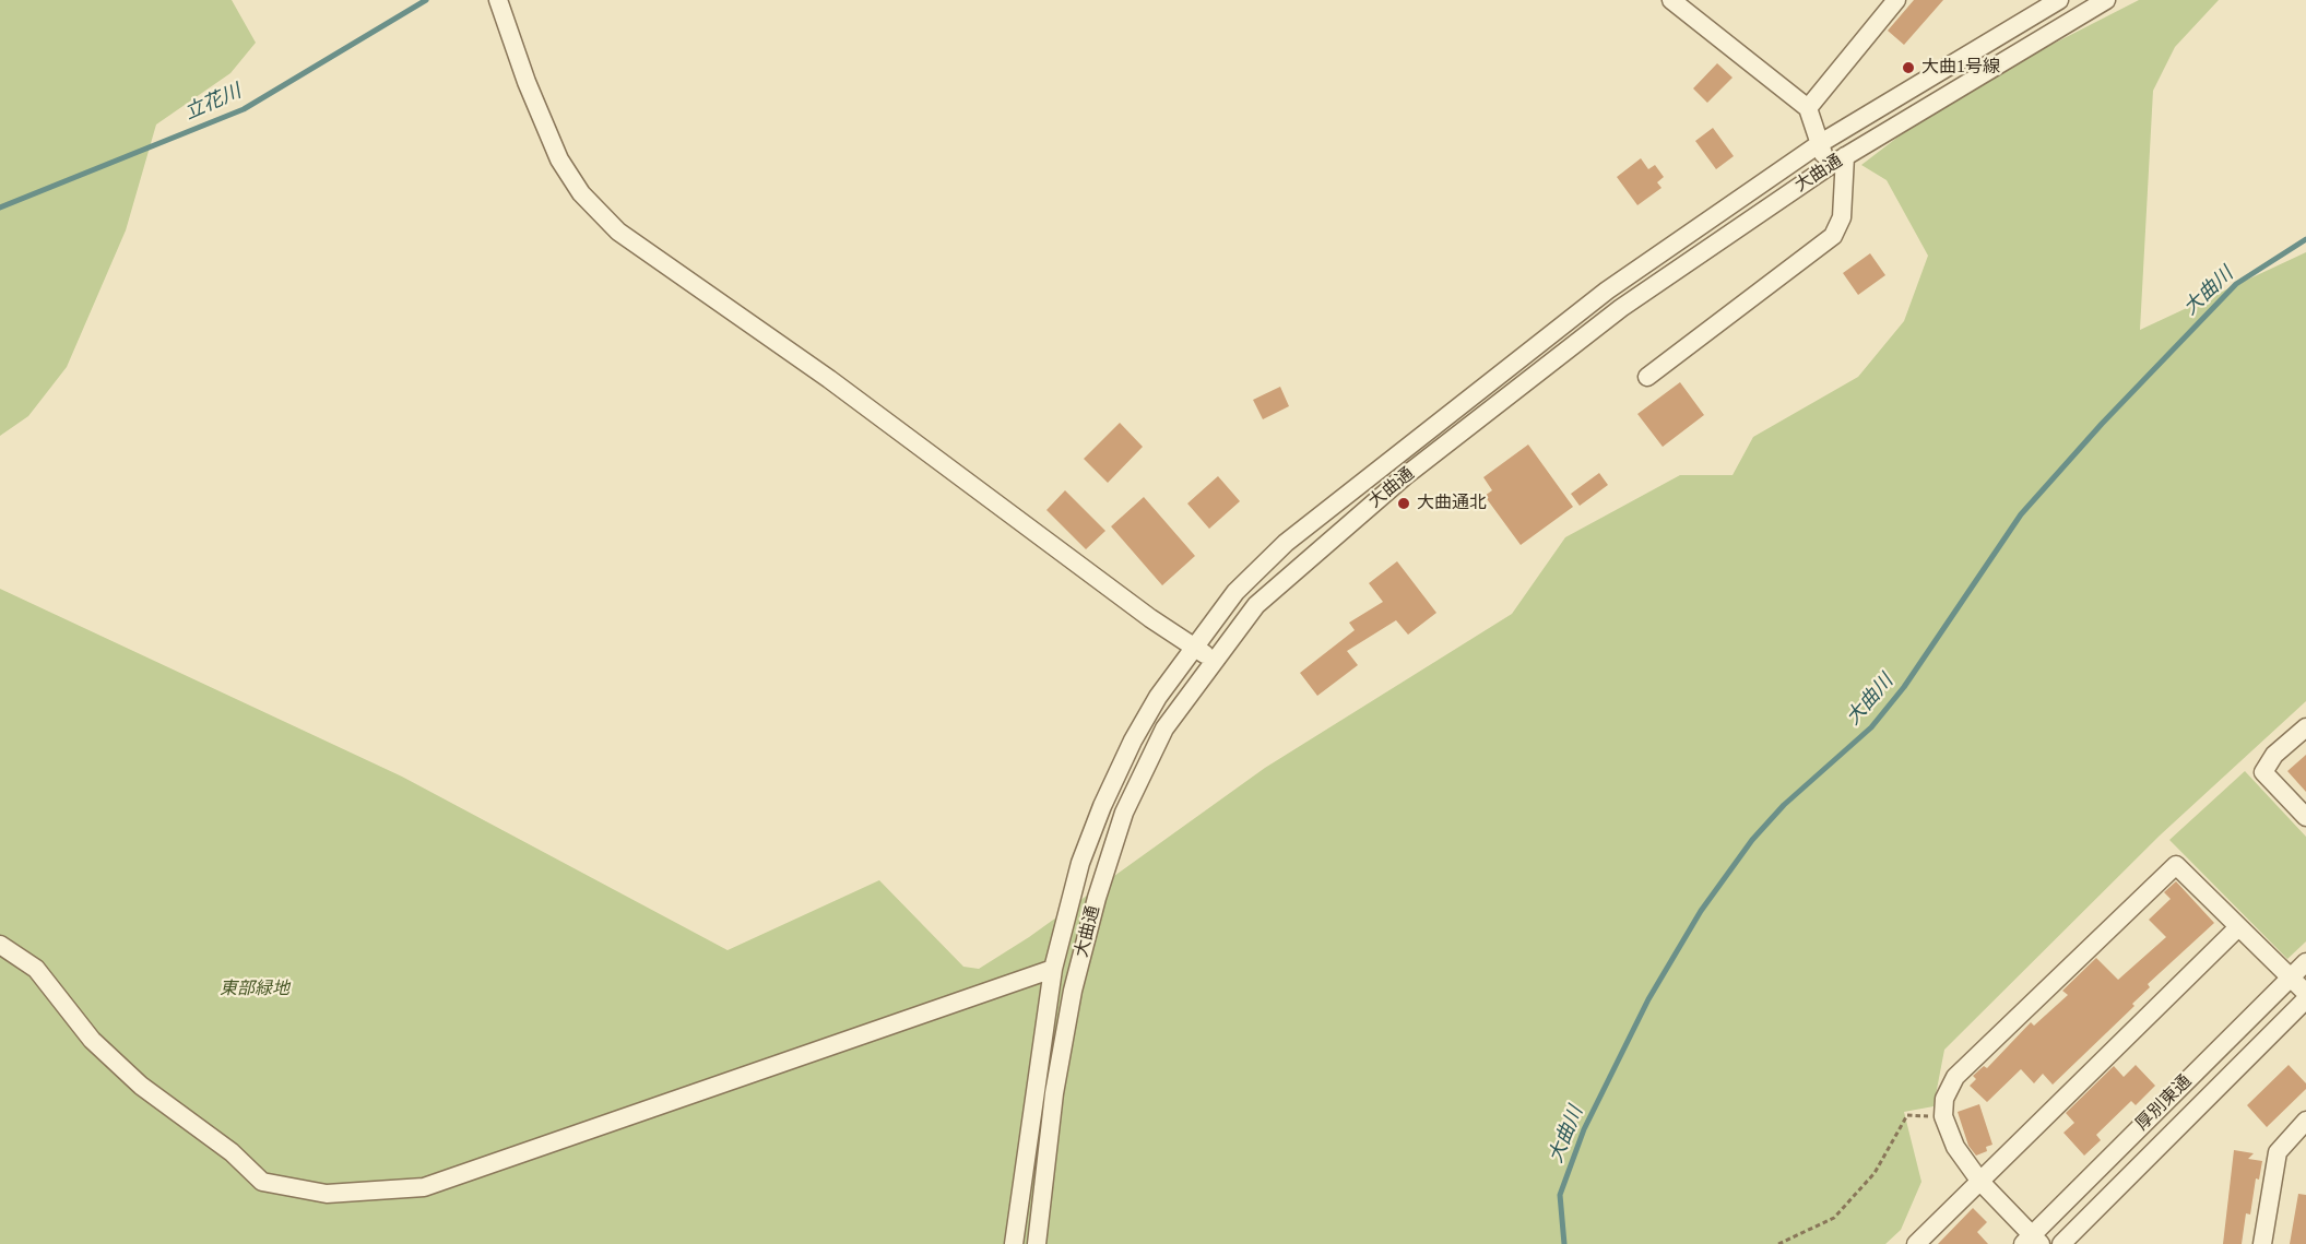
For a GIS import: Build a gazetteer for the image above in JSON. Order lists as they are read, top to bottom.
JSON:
{
  "streets": {
    "street": ["大曲通", "厚別東通"]
  },
  "water": ["立花川", "大曲川"],
  "parks": ["東部緑地"],
  "places": ["大曲1号線", "大曲通北"]
}
